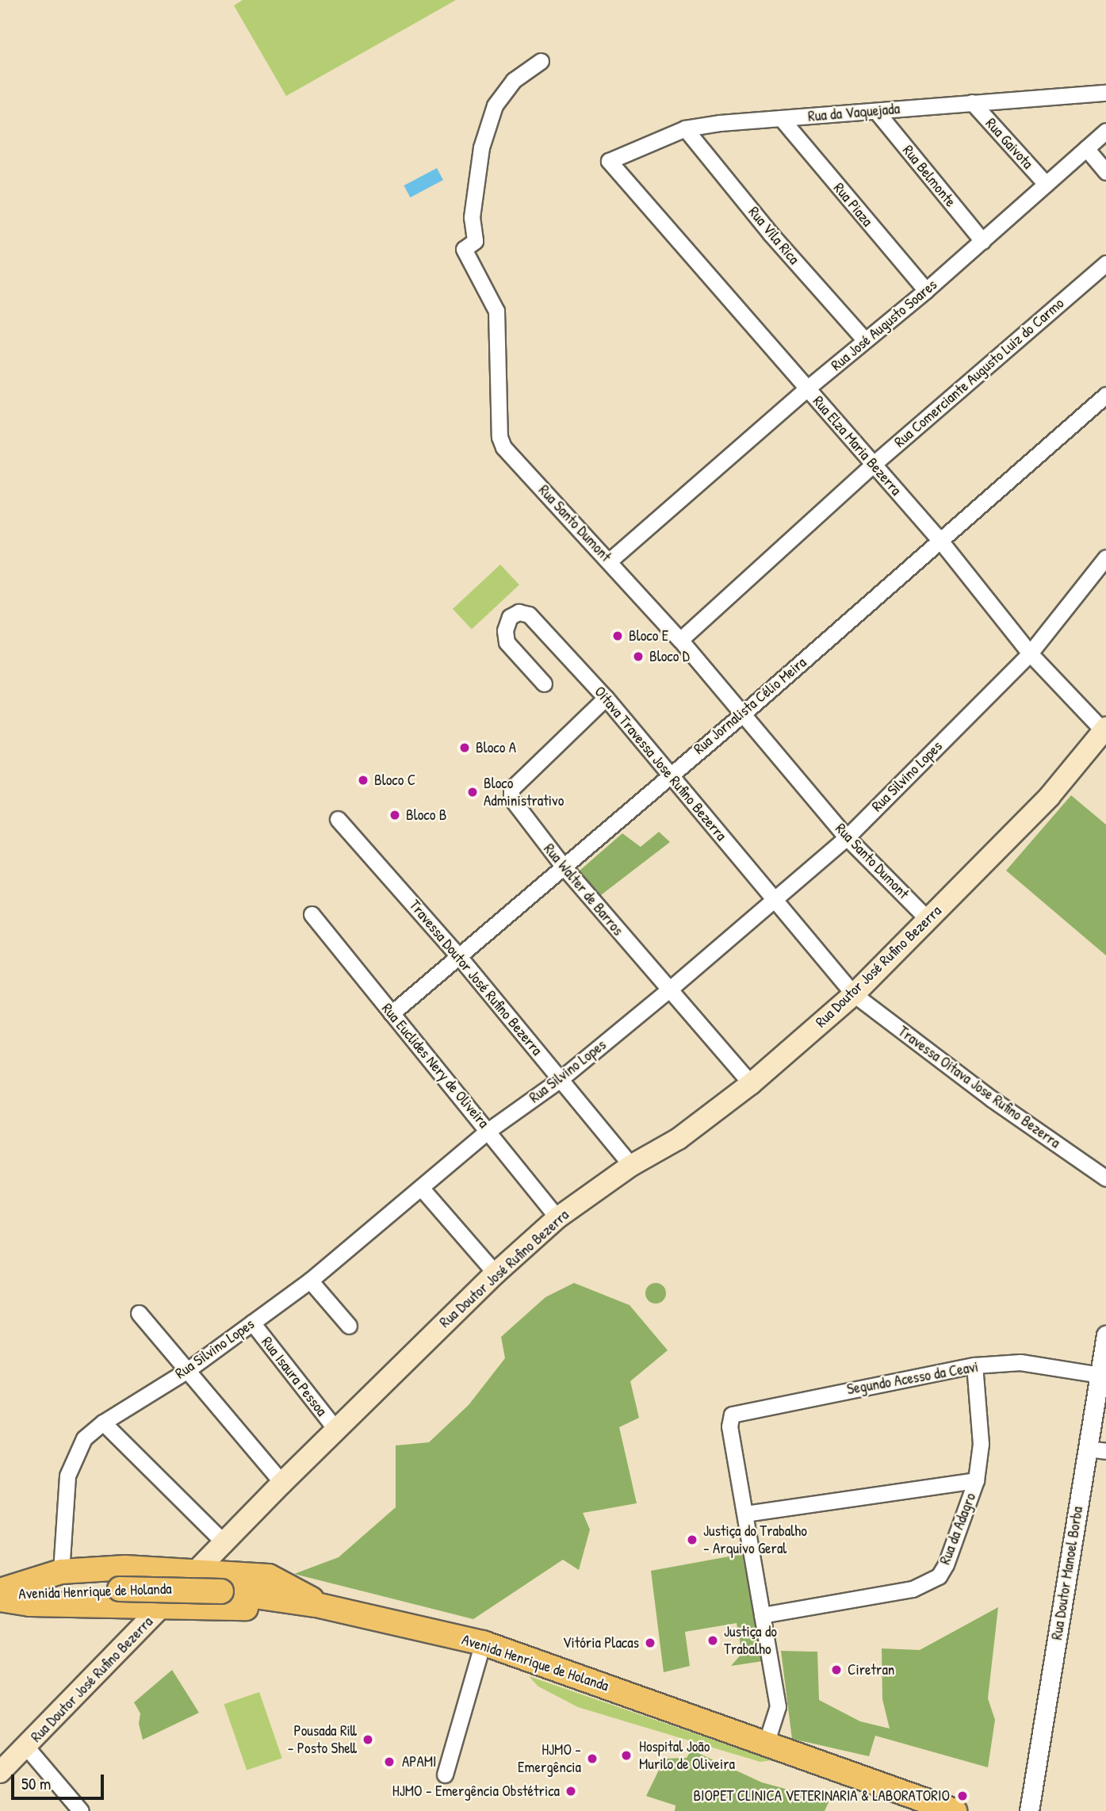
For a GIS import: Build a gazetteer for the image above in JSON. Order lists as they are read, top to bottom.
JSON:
{
  "streets": {
    "main road": ["Rua Doutor José Rufino Bezerra", "Avenida Henrique de Holanda"],
    "street": [
      "Rua da Vaquejada",
      "Rua Gaivota",
      "Rua Belmonte",
      "Rua Piaza",
      "Rua Vila Rica",
      "Rua José Augusto Soares",
      "Rua Comerciante Augusto Luiz do Carmo",
      "Rua Elza Maria Bezerra",
      "Rua Santo Dumont",
      "Rua Jornalista Célio Meira",
      "Oitava Travessa Jose Rufino Bezerra",
      "Rua Silvino Lopes",
      "Rua Walter de Barros",
      "Travessa Doutor José Rufino Bezerra",
      "Rua Euclides Nery de Oliveira",
      "Travessa Oitava Jose Rufino Bezerra",
      "Rua Isaura Pessoa",
      "Segundo Acesso da Ceavi",
      "Rua da Adagro",
      "Rua Doutor Manoel Borba"
    ]
  },
  "crossings": [
    ["Rua da Vaquejada", "Rua Gaivota"],
    ["Rua da Vaquejada", "Rua Belmonte"],
    ["Rua da Vaquejada", "Rua Piaza"],
    ["Rua da Vaquejada", "Rua Vila Rica"],
    ["Rua da Vaquejada", "Rua Elza Maria Bezerra"],
    ["Rua Gaivota", "Rua José Augusto Soares"],
    ["Rua Belmonte", "Rua José Augusto Soares"],
    ["Rua Piaza", "Rua José Augusto Soares"],
    ["Rua Vila Rica", "Rua José Augusto Soares"],
    ["Rua José Augusto Soares", "Rua Elza Maria Bezerra"],
    ["Rua José Augusto Soares", "Rua Santo Dumont"],
    ["Rua Comerciante Augusto Luiz do Carmo", "Rua Elza Maria Bezerra"],
    ["Rua Comerciante Augusto Luiz do Carmo", "Rua Santo Dumont"],
    ["Rua Elza Maria Bezerra", "Rua Jornalista Célio Meira"],
    ["Rua Elza Maria Bezerra", "Rua Silvino Lopes"],
    ["Rua Elza Maria Bezerra", "Rua Doutor José Rufino Bezerra"],
    ["Rua Santo Dumont", "Rua Jornalista Célio Meira"],
    ["Rua Santo Dumont", "Rua Silvino Lopes"],
    ["Rua Santo Dumont", "Rua Doutor José Rufino Bezerra"],
    ["Rua Jornalista Célio Meira", "Oitava Travessa Jose Rufino Bezerra"],
    ["Rua Jornalista Célio Meira", "Rua Walter de Barros"],
    ["Rua Jornalista Célio Meira", "Travessa Doutor José Rufino Bezerra"],
    ["Rua Jornalista Célio Meira", "Rua Euclides Nery de Oliveira"],
    ["Oitava Travessa Jose Rufino Bezerra", "Rua Silvino Lopes"],
    ["Oitava Travessa Jose Rufino Bezerra", "Rua Walter de Barros"],
    ["Oitava Travessa Jose Rufino Bezerra", "Rua Doutor José Rufino Bezerra"],
    ["Oitava Travessa Jose Rufino Bezerra", "Travessa Oitava Jose Rufino Bezerra"],
    ["Rua Silvino Lopes", "Rua Walter de Barros"],
    ["Rua Silvino Lopes", "Travessa Doutor José Rufino Bezerra"],
    ["Rua Silvino Lopes", "Rua Euclides Nery de Oliveira"],
    ["Rua Silvino Lopes", "Rua Isaura Pessoa"],
    ["Rua Walter de Barros", "Rua Doutor José Rufino Bezerra"],
    ["Rua Doutor José Rufino Bezerra", "Travessa Doutor José Rufino Bezerra"],
    ["Rua Doutor José Rufino Bezerra", "Rua Euclides Nery de Oliveira"],
    ["Rua Doutor José Rufino Bezerra", "Travessa Oitava Jose Rufino Bezerra"],
    ["Rua Doutor José Rufino Bezerra", "Rua Isaura Pessoa"],
    ["Segundo Acesso da Ceavi", "Rua da Adagro"],
    ["Segundo Acesso da Ceavi", "Rua Doutor Manoel Borba"]
  ],
  "places": [
    "Bloco E",
    "Bloco D",
    "Bloco A",
    "Bloco C",
    "Bloco Administrativo",
    "Bloco B",
    "Justiça do Trabalho - Arquivo Geral",
    "Justiça do Trabalho",
    "Vitória Placas",
    "Ciretran",
    "Pousada Rill - Posto Shell",
    "Hospital João Murilo de Oliveira",
    "HJMO - Emergência",
    "APAMI",
    "HJMO - Emergência Obstétrica",
    "BIOPET CLINICA VETERINARIA & LABORATORIO"
  ],
  "scale_bar": "50 m"
}
